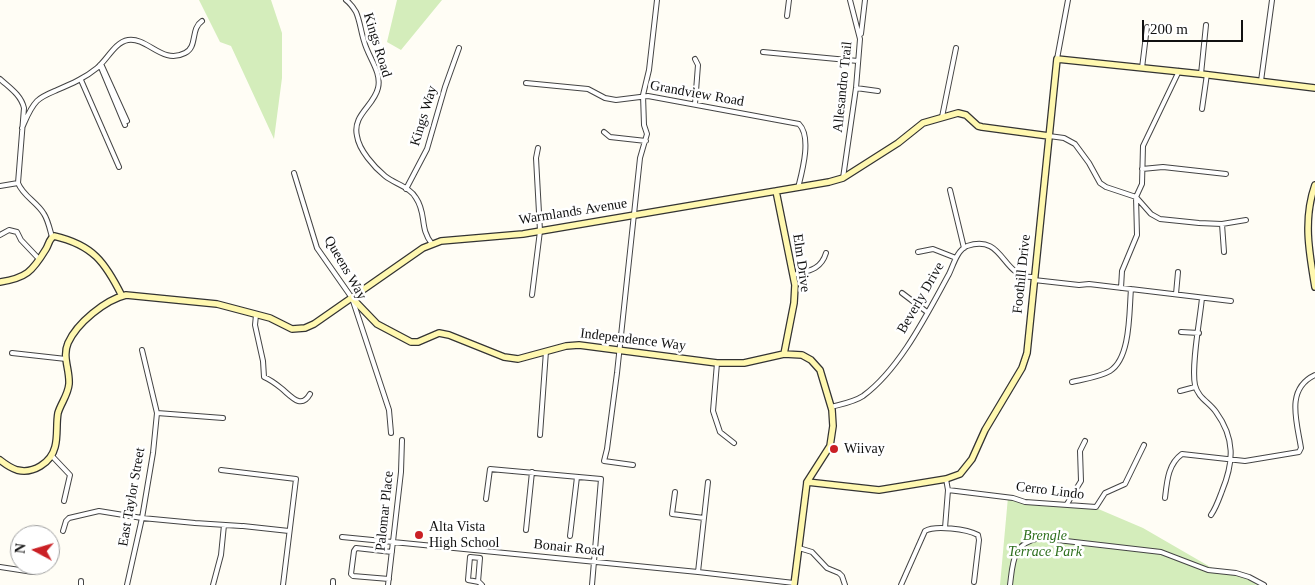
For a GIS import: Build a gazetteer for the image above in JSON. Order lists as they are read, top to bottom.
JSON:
{
  "streets": {
    "street": [
      "Kings Road",
      "Allesandro Trail",
      "Grandview Road",
      "Kings Way",
      "Warmlands Avenue",
      "Elm Drive",
      "Queens Way",
      "Foothill Drive",
      "Beverly Drive",
      "Independence Way",
      "Cerro Lindo",
      "East Taylor Street",
      "Palomar Place",
      "Bonair Road"
    ]
  },
  "crossings": [
    ["Kings Road", "Kings Way"],
    ["Kings Road", "Warmlands Avenue"],
    ["Allesandro Trail", "Warmlands Avenue"],
    ["Grandview Road", "Warmlands Avenue"],
    ["Warmlands Avenue", "Elm Drive"],
    ["Warmlands Avenue", "Queens Way"],
    ["Warmlands Avenue", "Foothill Drive"],
    ["Warmlands Avenue", "Independence Way"],
    ["Elm Drive", "Independence Way"],
    ["Queens Way", "Independence Way"],
    ["Palomar Place", "Bonair Road"]
  ],
  "parks": ["Brengle Terrace Park"],
  "places": ["Wiivay", "Alta Vista High School"],
  "scale_bar": "200 m",
  "north": "left"
}
